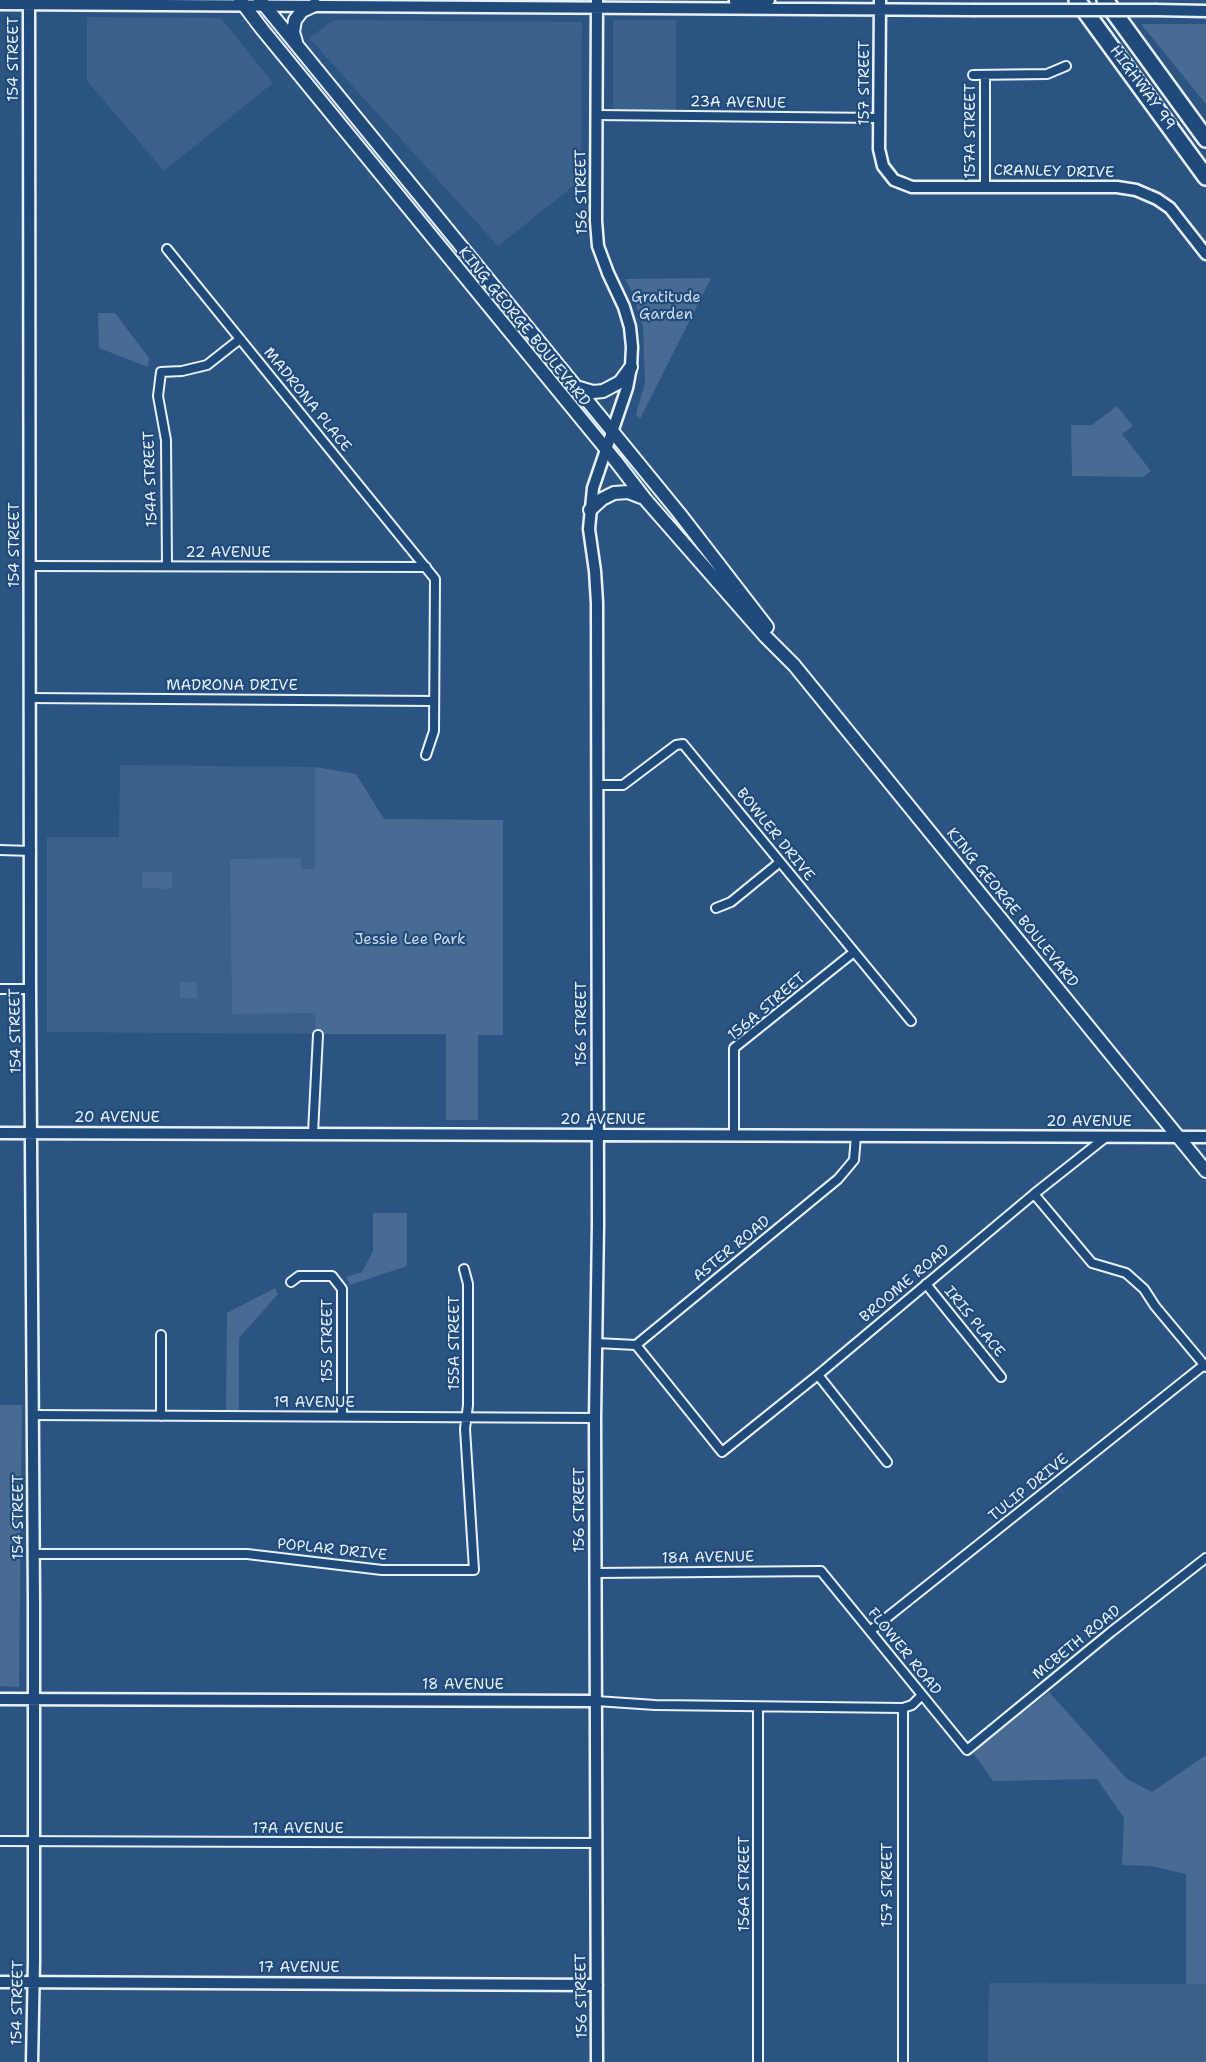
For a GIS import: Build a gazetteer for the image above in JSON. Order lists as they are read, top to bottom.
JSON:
{
  "streets": {
    "highway": ["HIGHWAY 99"],
    "main road": ["KING GEORGE BOULEVARD"],
    "street": [
      "154 STREET",
      "157 STREET",
      "23A AVENUE",
      "157A STREET",
      "CRANLEY DRIVE",
      "156 STREET",
      "MADRONA PLACE",
      "154A STREET",
      "22 AVENUE",
      "MADRONA DRIVE",
      "BOWLER DRIVE",
      "156A STREET",
      "20 AVENUE",
      "ASTER ROAD",
      "BROOME ROAD",
      "IRIS PLACE",
      "155 STREET",
      "155A STREET",
      "19 AVENUE",
      "TULIP DRIVE",
      "POPLAR DRIVE",
      "18A AVENUE",
      "MCBETH ROAD",
      "FLOWER ROAD",
      "18 AVENUE",
      "17A AVENUE",
      "17 AVENUE"
    ]
  },
  "crossings": [
    ["154 STREET", "22 AVENUE"],
    ["154 STREET", "MADRONA DRIVE"],
    ["154 STREET", "20 AVENUE"],
    ["154 STREET", "19 AVENUE"],
    ["154 STREET", "POPLAR DRIVE"],
    ["154 STREET", "18 AVENUE"],
    ["154 STREET", "17A AVENUE"],
    ["154 STREET", "17 AVENUE"],
    ["157 STREET", "23A AVENUE"],
    ["157 STREET", "CRANLEY DRIVE"],
    ["157 STREET", "18 AVENUE"],
    ["23A AVENUE", "156 STREET"],
    ["157A STREET", "CRANLEY DRIVE"],
    ["156 STREET", "KING GEORGE BOULEVARD"],
    ["156 STREET", "BOWLER DRIVE"],
    ["156 STREET", "20 AVENUE"],
    ["156 STREET", "19 AVENUE"],
    ["156 STREET", "18A AVENUE"],
    ["156 STREET", "18 AVENUE"],
    ["156 STREET", "17A AVENUE"],
    ["156 STREET", "17 AVENUE"],
    ["KING GEORGE BOULEVARD", "20 AVENUE"],
    ["MADRONA PLACE", "154A STREET"],
    ["MADRONA PLACE", "22 AVENUE"],
    ["154A STREET", "22 AVENUE"],
    ["BOWLER DRIVE", "156A STREET"],
    ["156A STREET", "20 AVENUE"],
    ["156A STREET", "18 AVENUE"],
    ["20 AVENUE", "ASTER ROAD"],
    ["20 AVENUE", "BROOME ROAD"],
    ["ASTER ROAD", "BROOME ROAD"],
    ["BROOME ROAD", "IRIS PLACE"],
    ["155 STREET", "19 AVENUE"],
    ["155A STREET", "19 AVENUE"],
    ["155A STREET", "POPLAR DRIVE"],
    ["19 AVENUE", "POPLAR DRIVE"],
    ["TULIP DRIVE", "FLOWER ROAD"],
    ["18A AVENUE", "FLOWER ROAD"],
    ["MCBETH ROAD", "FLOWER ROAD"]
  ],
  "parks": ["Gratitude Garden", "Jessie Lee Park"]
}
